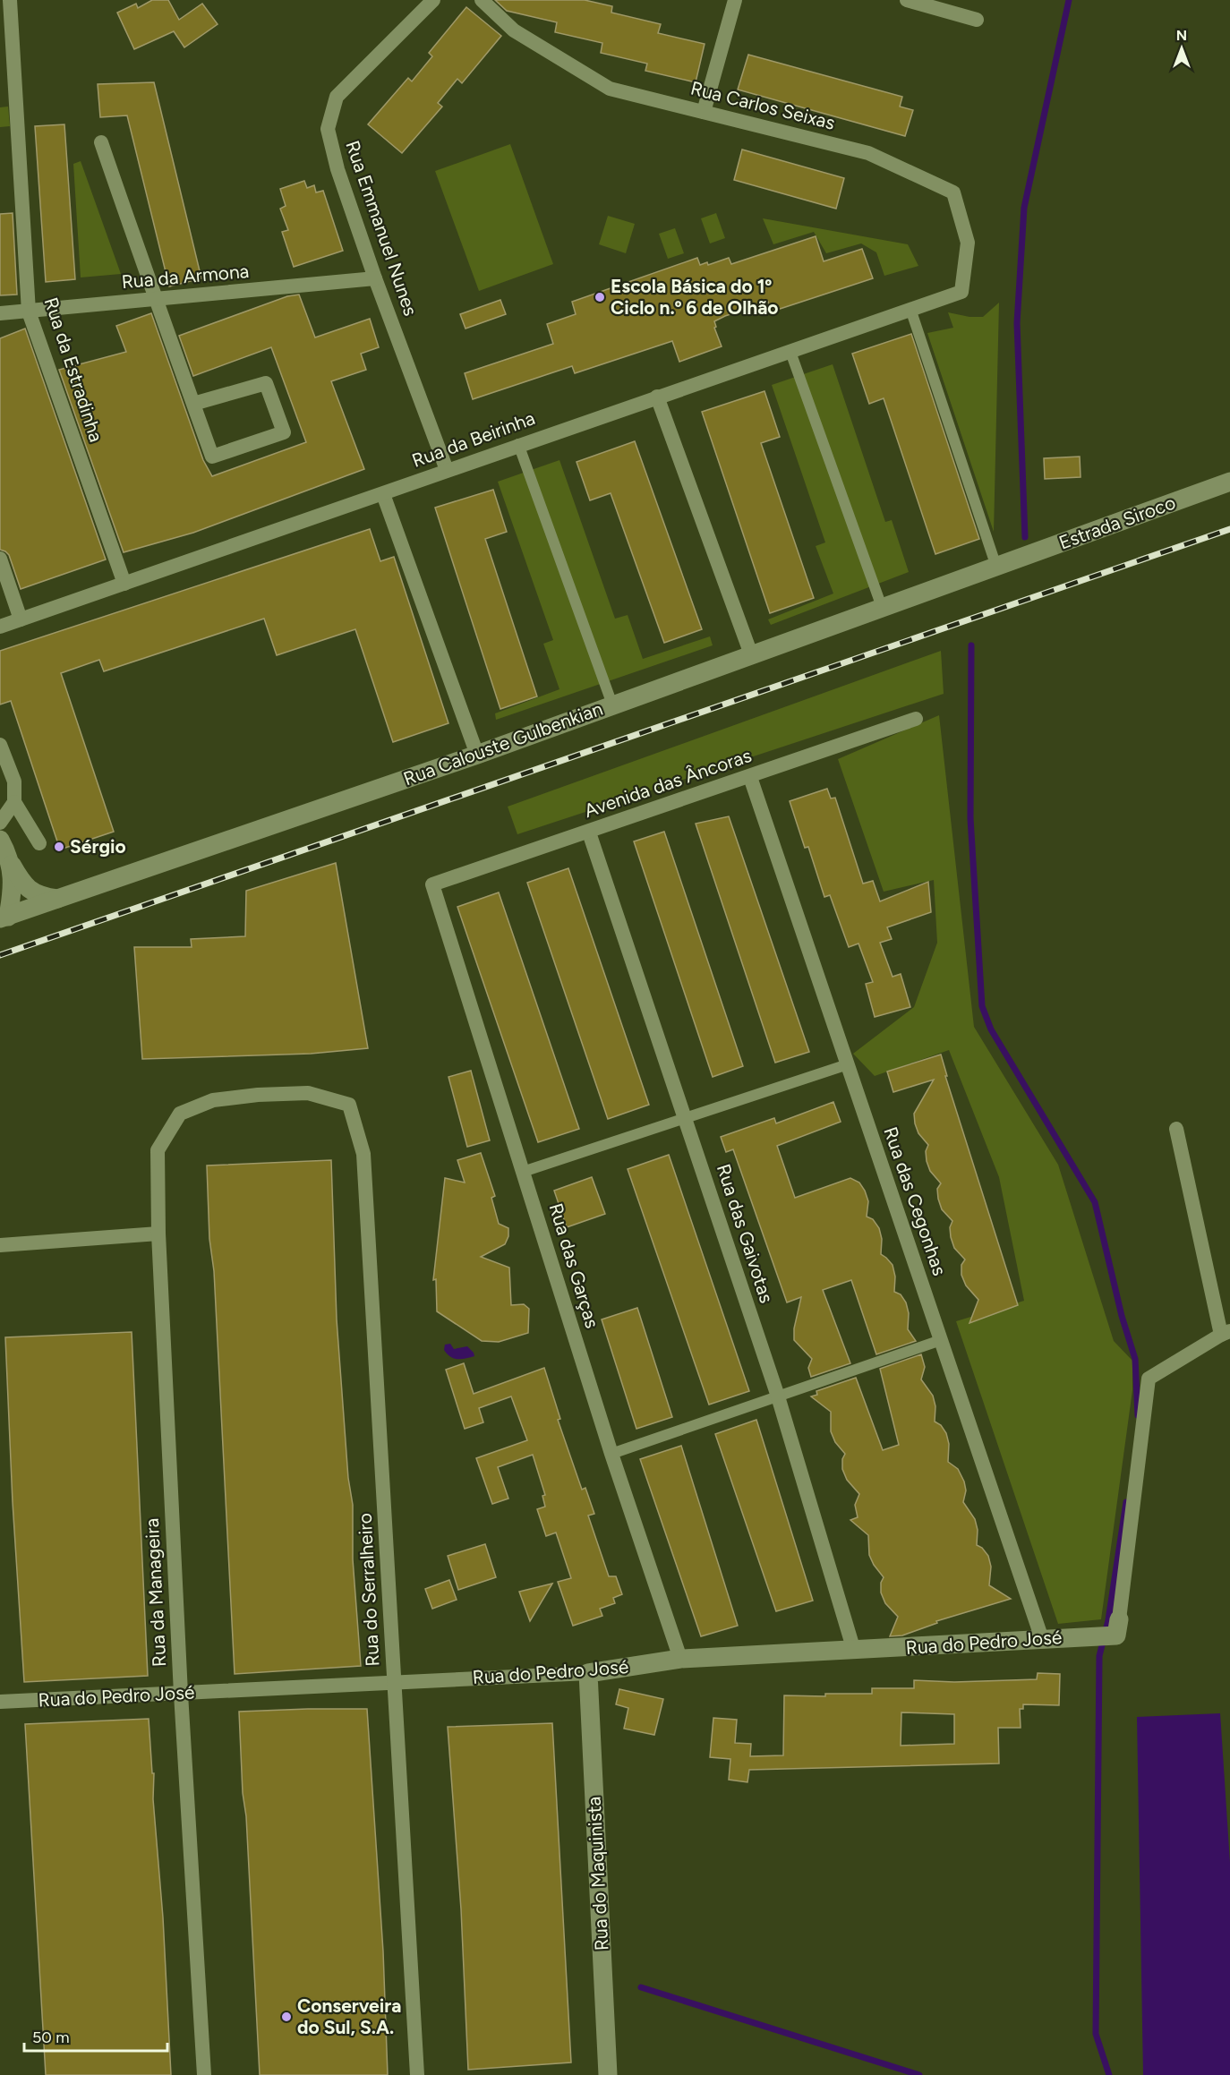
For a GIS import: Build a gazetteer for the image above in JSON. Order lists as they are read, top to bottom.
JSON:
{
  "streets": {
    "street": [
      "Rua Carlos Seixas",
      "Rua Emmanuel Nunes",
      "Rua da Armona",
      "Rua da Estradinha",
      "Rua da Beirinha",
      "Estrada Siroco",
      "Rua Calouste Gulbenkian",
      "Avenida das Âncoras",
      "Rua das Cegonhas",
      "Rua das Gaivotas",
      "Rua das Garças",
      "Rua do Serralheiro",
      "Rua da Manageira",
      "Rua do Pedro José",
      "Rua do Maquinista"
    ]
  },
  "crossings": [
    ["Rua Carlos Seixas", "Rua da Beirinha"],
    ["Rua Emmanuel Nunes", "Rua da Armona"],
    ["Rua Emmanuel Nunes", "Rua da Beirinha"],
    ["Rua da Armona", "Rua da Estradinha"],
    ["Rua da Estradinha", "Rua da Beirinha"],
    ["Estrada Siroco", "Rua Calouste Gulbenkian"],
    ["Avenida das Âncoras", "Rua das Cegonhas"],
    ["Avenida das Âncoras", "Rua das Gaivotas"],
    ["Avenida das Âncoras", "Rua das Garças"],
    ["Rua das Cegonhas", "Rua do Pedro José"],
    ["Rua das Gaivotas", "Rua do Pedro José"],
    ["Rua das Garças", "Rua do Pedro José"],
    ["Rua do Serralheiro", "Rua da Manageira"],
    ["Rua do Serralheiro", "Rua do Pedro José"],
    ["Rua da Manageira", "Rua do Pedro José"],
    ["Rua do Pedro José", "Rua do Maquinista"]
  ],
  "places": ["Escola Básica do 1º Ciclo n.º 6 de Olhão", "Sérgio", "Conserveira do Sul, S.A."],
  "scale_bar": "50 m",
  "north": "top"
}
